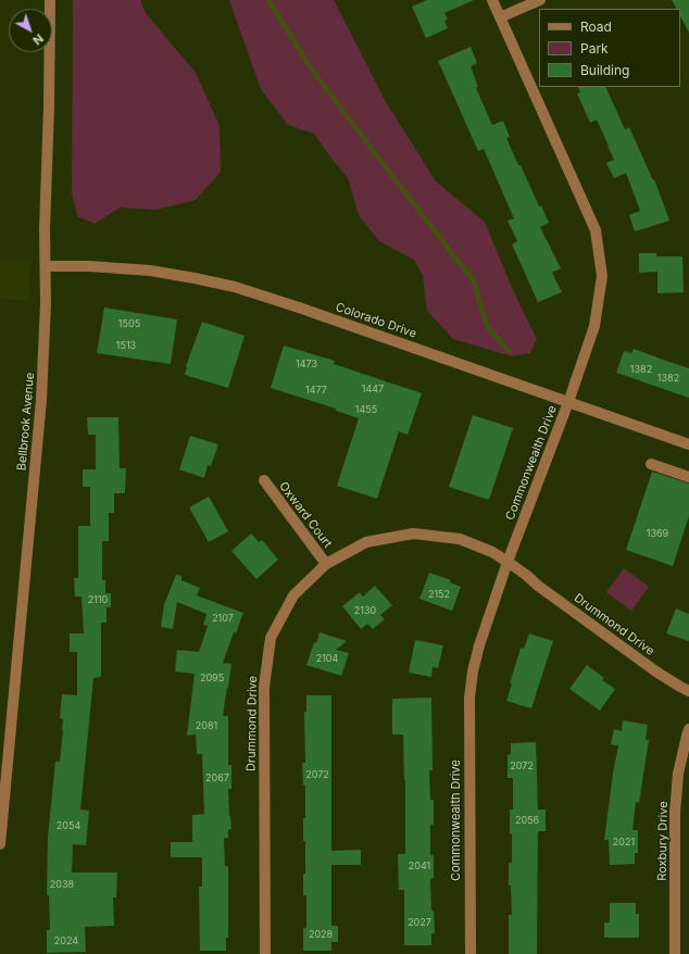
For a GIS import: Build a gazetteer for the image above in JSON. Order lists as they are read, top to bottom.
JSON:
{
  "streets": {
    "street": [
      "Colorado Drive",
      "Bellbrook Avenue",
      "Commonwealth Drive",
      "Oxward Court",
      "Drummond Drive",
      "Roxbury Drive"
    ]
  },
  "crossings": [
    ["Colorado Drive", "Bellbrook Avenue"],
    ["Colorado Drive", "Commonwealth Drive"],
    ["Commonwealth Drive", "Drummond Drive"],
    ["Oxward Court", "Drummond Drive"]
  ],
  "house_numbers": [
    "1505",
    "1513",
    "1473",
    "1382",
    "1382",
    "1447",
    "1477",
    "1455",
    "1369",
    "2152",
    "2110",
    "2130",
    "2107",
    "2104",
    "2095",
    "2081",
    "2072",
    "2072",
    "2067",
    "2056",
    "2054",
    "2021",
    "2041",
    "2038",
    "2027",
    "2028",
    "2024"
  ],
  "legend": ["Road", "Park", "Building"],
  "north": "bottom right"
}
